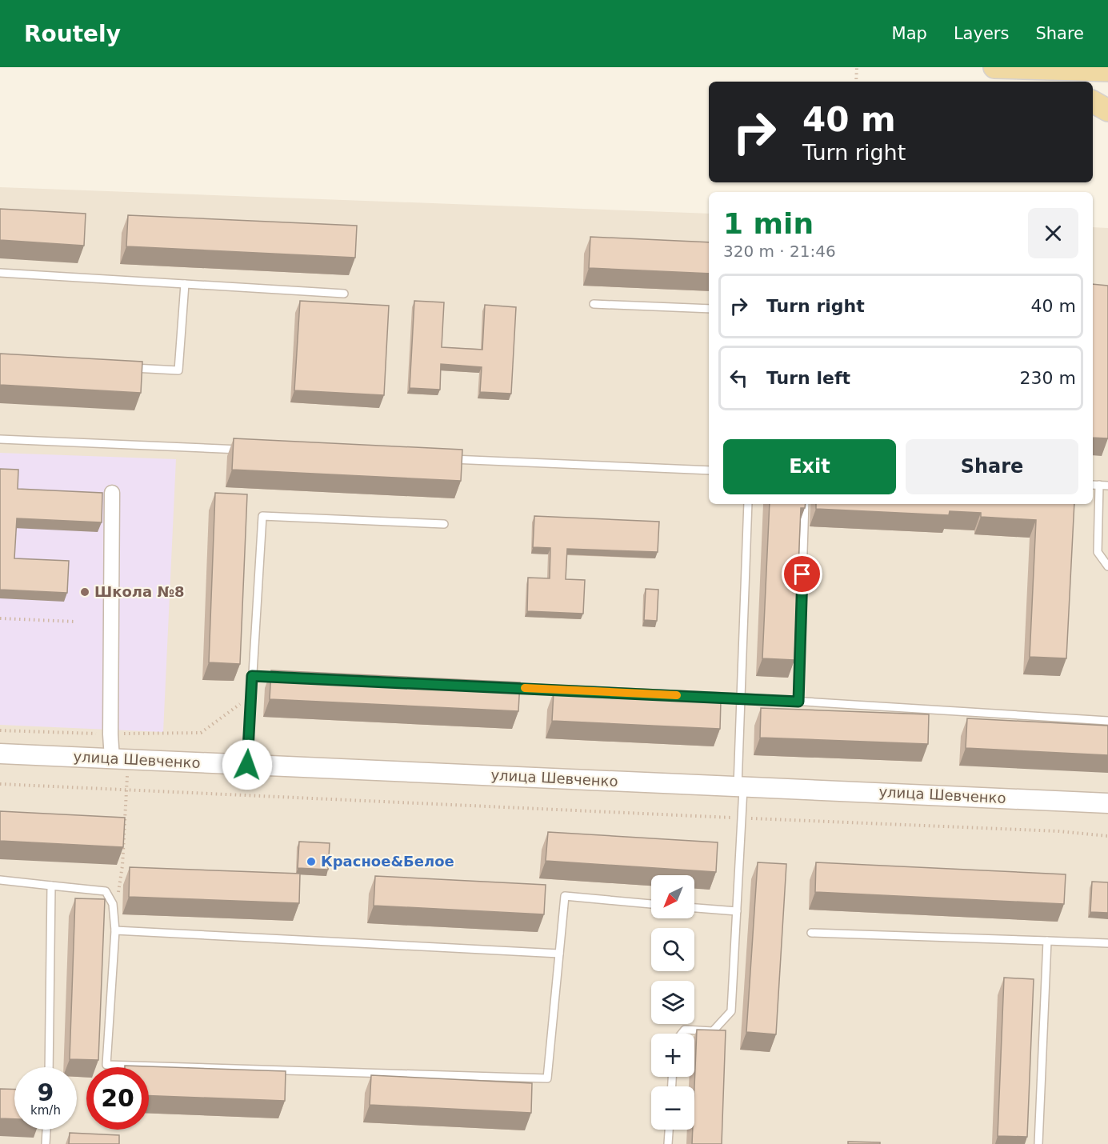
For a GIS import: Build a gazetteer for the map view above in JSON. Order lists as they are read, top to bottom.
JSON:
{
  "streets": {
    "street": ["улица Шевченко"]
  },
  "places": ["Школа №8", "Красное&Белое"],
  "north": "bottom left",
  "page": {
    "header": "Routely",
    "nav": ["Map", "Layers", "Share"],
    "turn": ["40 m", "Turn right"],
    "heading": ["1 min", "320 m · 21:46"],
    "list": [
      {
        "name": "Turn right",
        "value": "40 m"
      },
      {
        "name": "Turn left",
        "value": "230 m"
      }
    ],
    "buttons": ["Exit", "Share"],
    "map_buttons": ["+", "−"],
    "speed": "9 km/h",
    "limit": "20"
  }
}
